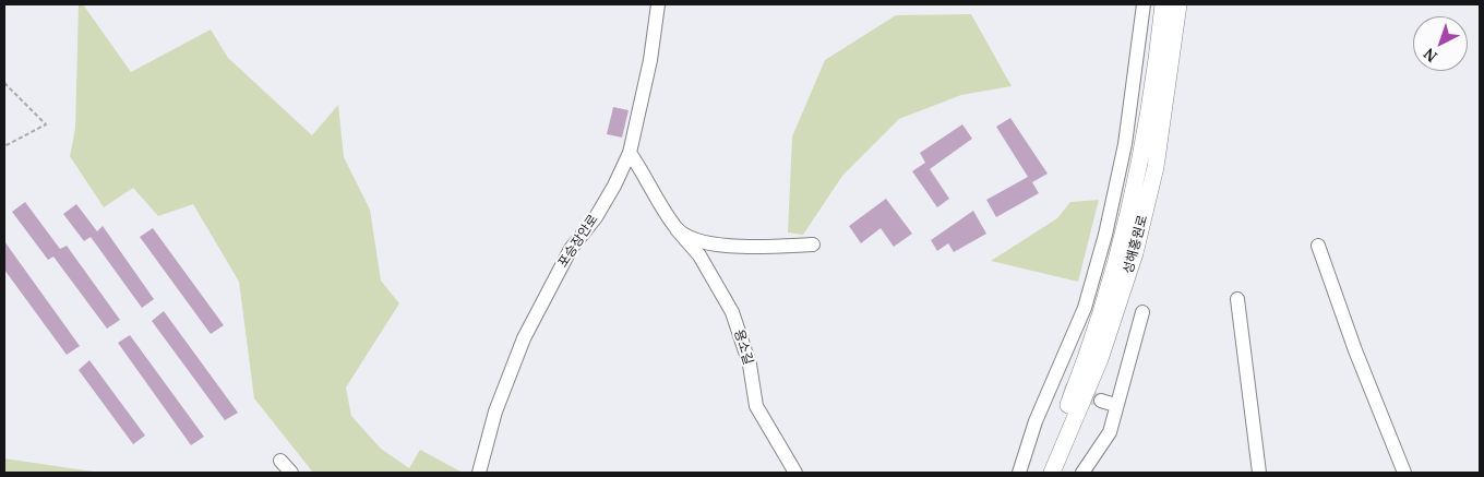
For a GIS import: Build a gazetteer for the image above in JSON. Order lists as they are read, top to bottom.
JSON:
{
  "streets": {
    "main road": ["성해홍원로"],
    "street": ["포승장안로", "용소길"]
  },
  "crossings": [
    ["포승장안로", "용소길"]
  ],
  "north": "bottom left"
}
